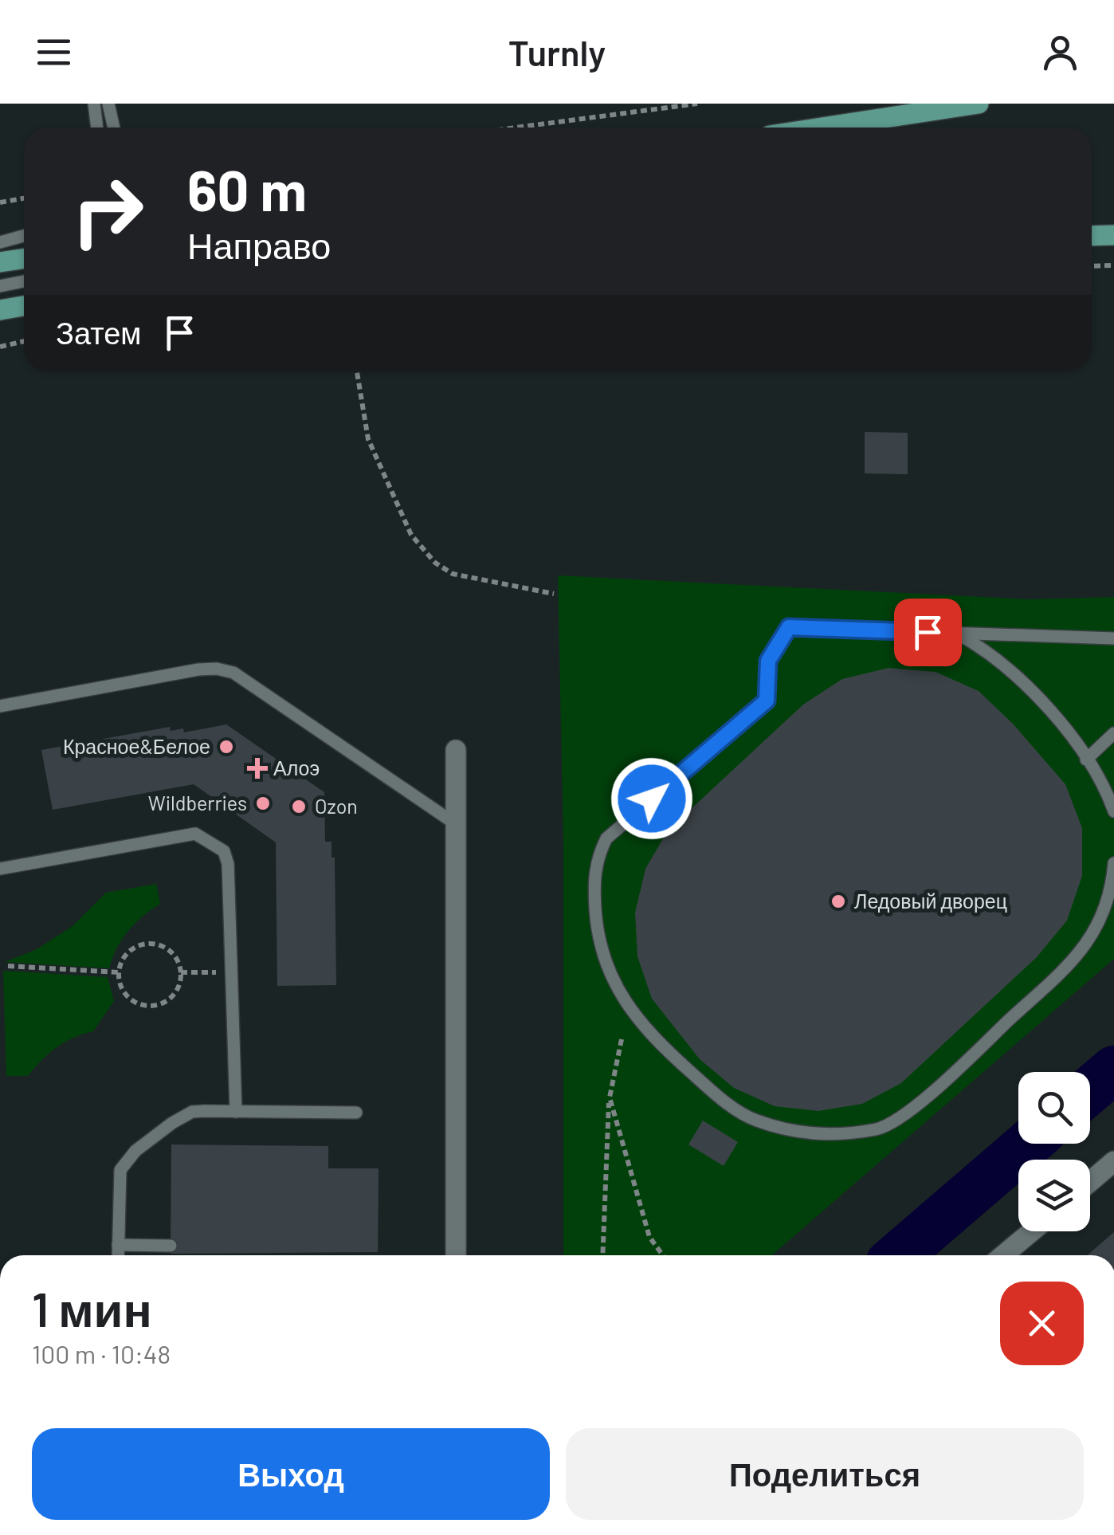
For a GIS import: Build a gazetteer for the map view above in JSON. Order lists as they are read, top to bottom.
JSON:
{
  "places": {
    "other": [
      "Красное&Белое",
      "Wildberries",
      "Ozon",
      "Ледовый дворец"
    ],
    "health": ["Алоэ"]
  },
  "page": {
    "header": "Turnly",
    "turn": ["60 m", "Направо"],
    "then": "Затем",
    "heading": ["1 мин", "100 m · 10:48"],
    "buttons": ["Выход", "Поделиться"]
  }
}
